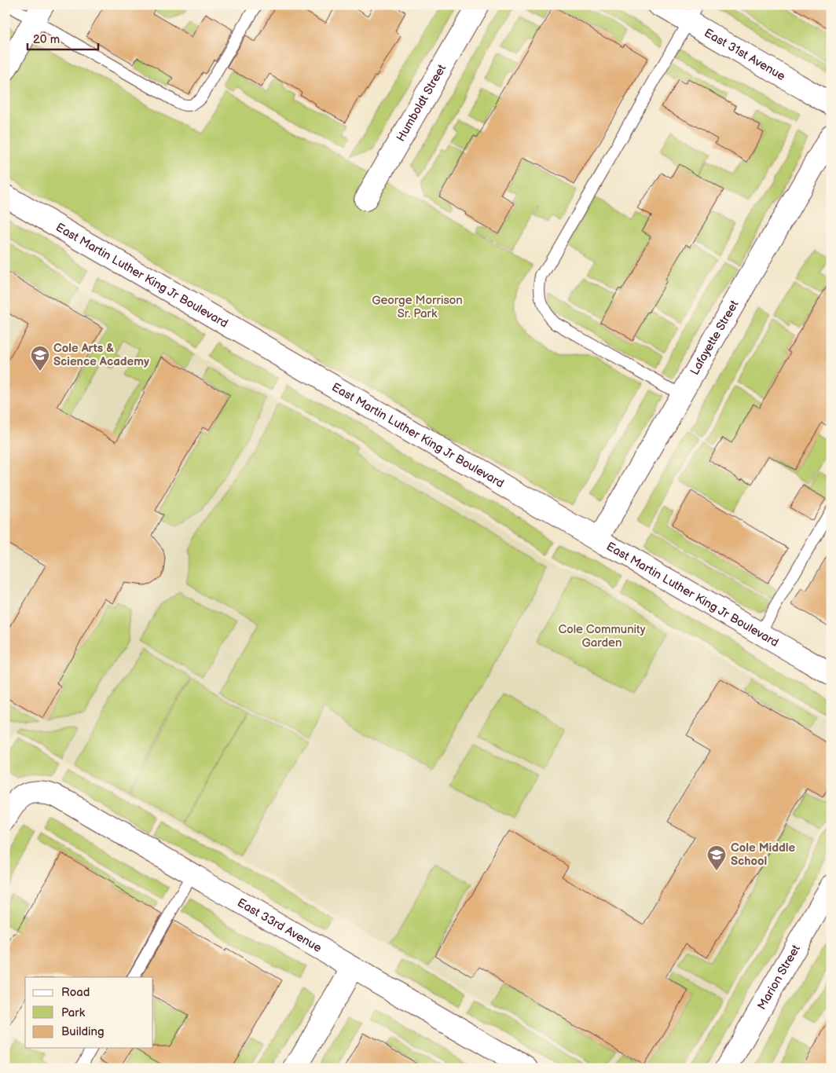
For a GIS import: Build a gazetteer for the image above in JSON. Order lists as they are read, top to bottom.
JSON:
{
  "streets": {
    "street": [
      "East 31st Avenue",
      "Humboldt Street",
      "East Martin Luther King Jr Boulevard",
      "Lafayette Street",
      "East 33rd Avenue",
      "Marion Street"
    ]
  },
  "crossings": [
    ["East Martin Luther King Jr Boulevard", "Lafayette Street"]
  ],
  "parks": ["George Morrison Sr. Park", "Cole Community Garden"],
  "places": {
    "school or university": ["Cole Arts & Science Academy", "Cole Middle School"]
  },
  "legend": ["Road", "Park", "Building"],
  "scale_bar": "20 m"
}
